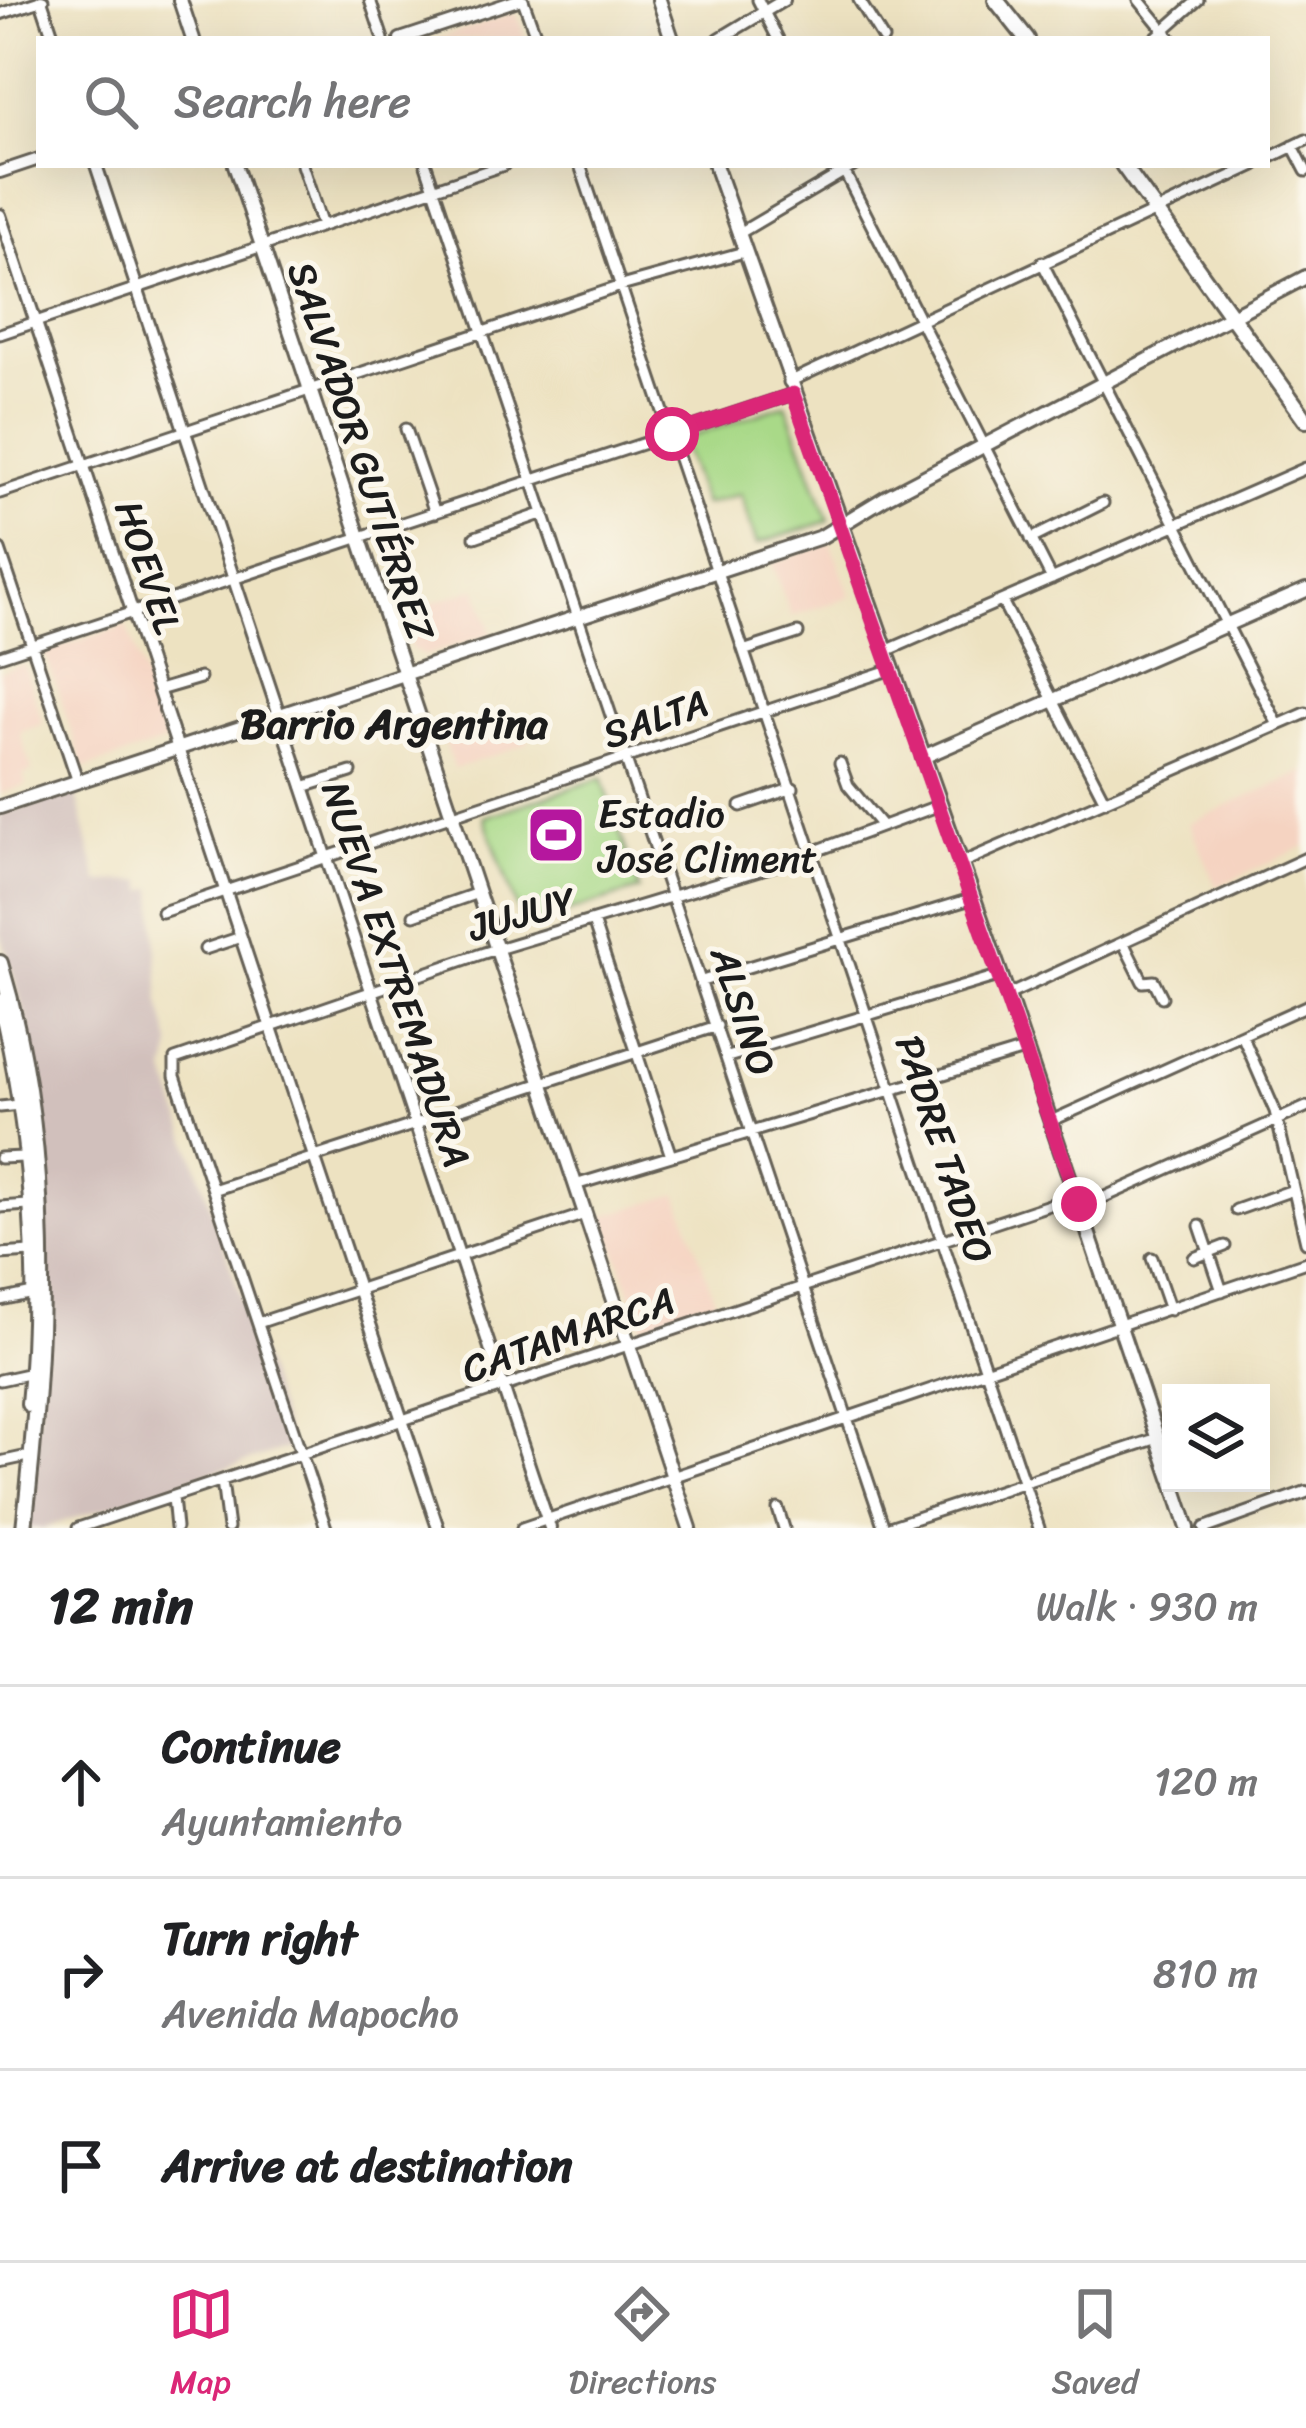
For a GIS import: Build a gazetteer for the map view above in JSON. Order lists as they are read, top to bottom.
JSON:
{
  "streets": {
    "main road": ["SALVADOR GUTIÉRREZ"],
    "street": [
      "HOEVEL",
      "SALTA",
      "JUJUY",
      "NUEVA EXTREMADURA",
      "ALSINO",
      "PADRE TADEO",
      "CATAMARCA"
    ]
  },
  "crossings": [
    ["SALVADOR GUTIÉRREZ", "SALTA"],
    ["SALVADOR GUTIÉRREZ", "JUJUY"],
    ["SALVADOR GUTIÉRREZ", "CATAMARCA"],
    ["HOEVEL", "SALTA"],
    ["HOEVEL", "JUJUY"],
    ["HOEVEL", "CATAMARCA"],
    ["SALTA", "NUEVA EXTREMADURA"],
    ["SALTA", "ALSINO"],
    ["SALTA", "PADRE TADEO"],
    ["JUJUY", "NUEVA EXTREMADURA"],
    ["JUJUY", "ALSINO"],
    ["JUJUY", "PADRE TADEO"],
    ["NUEVA EXTREMADURA", "CATAMARCA"],
    ["ALSINO", "CATAMARCA"],
    ["PADRE TADEO", "CATAMARCA"]
  ],
  "districts": ["Barrio Argentina"],
  "places": {
    "sports": ["Estadio José Climent"]
  },
  "page": {
    "search": "Search here",
    "heading": ["12 min", "Walk · 930 m"],
    "list": [
      ["Continue", "Ayuntamiento", "120 m"],
      ["Turn right", "Avenida Mapocho", "810 m"],
      "Arrive at destination"
    ],
    "nav": ["Map", "Directions", "Saved"]
  }
}
